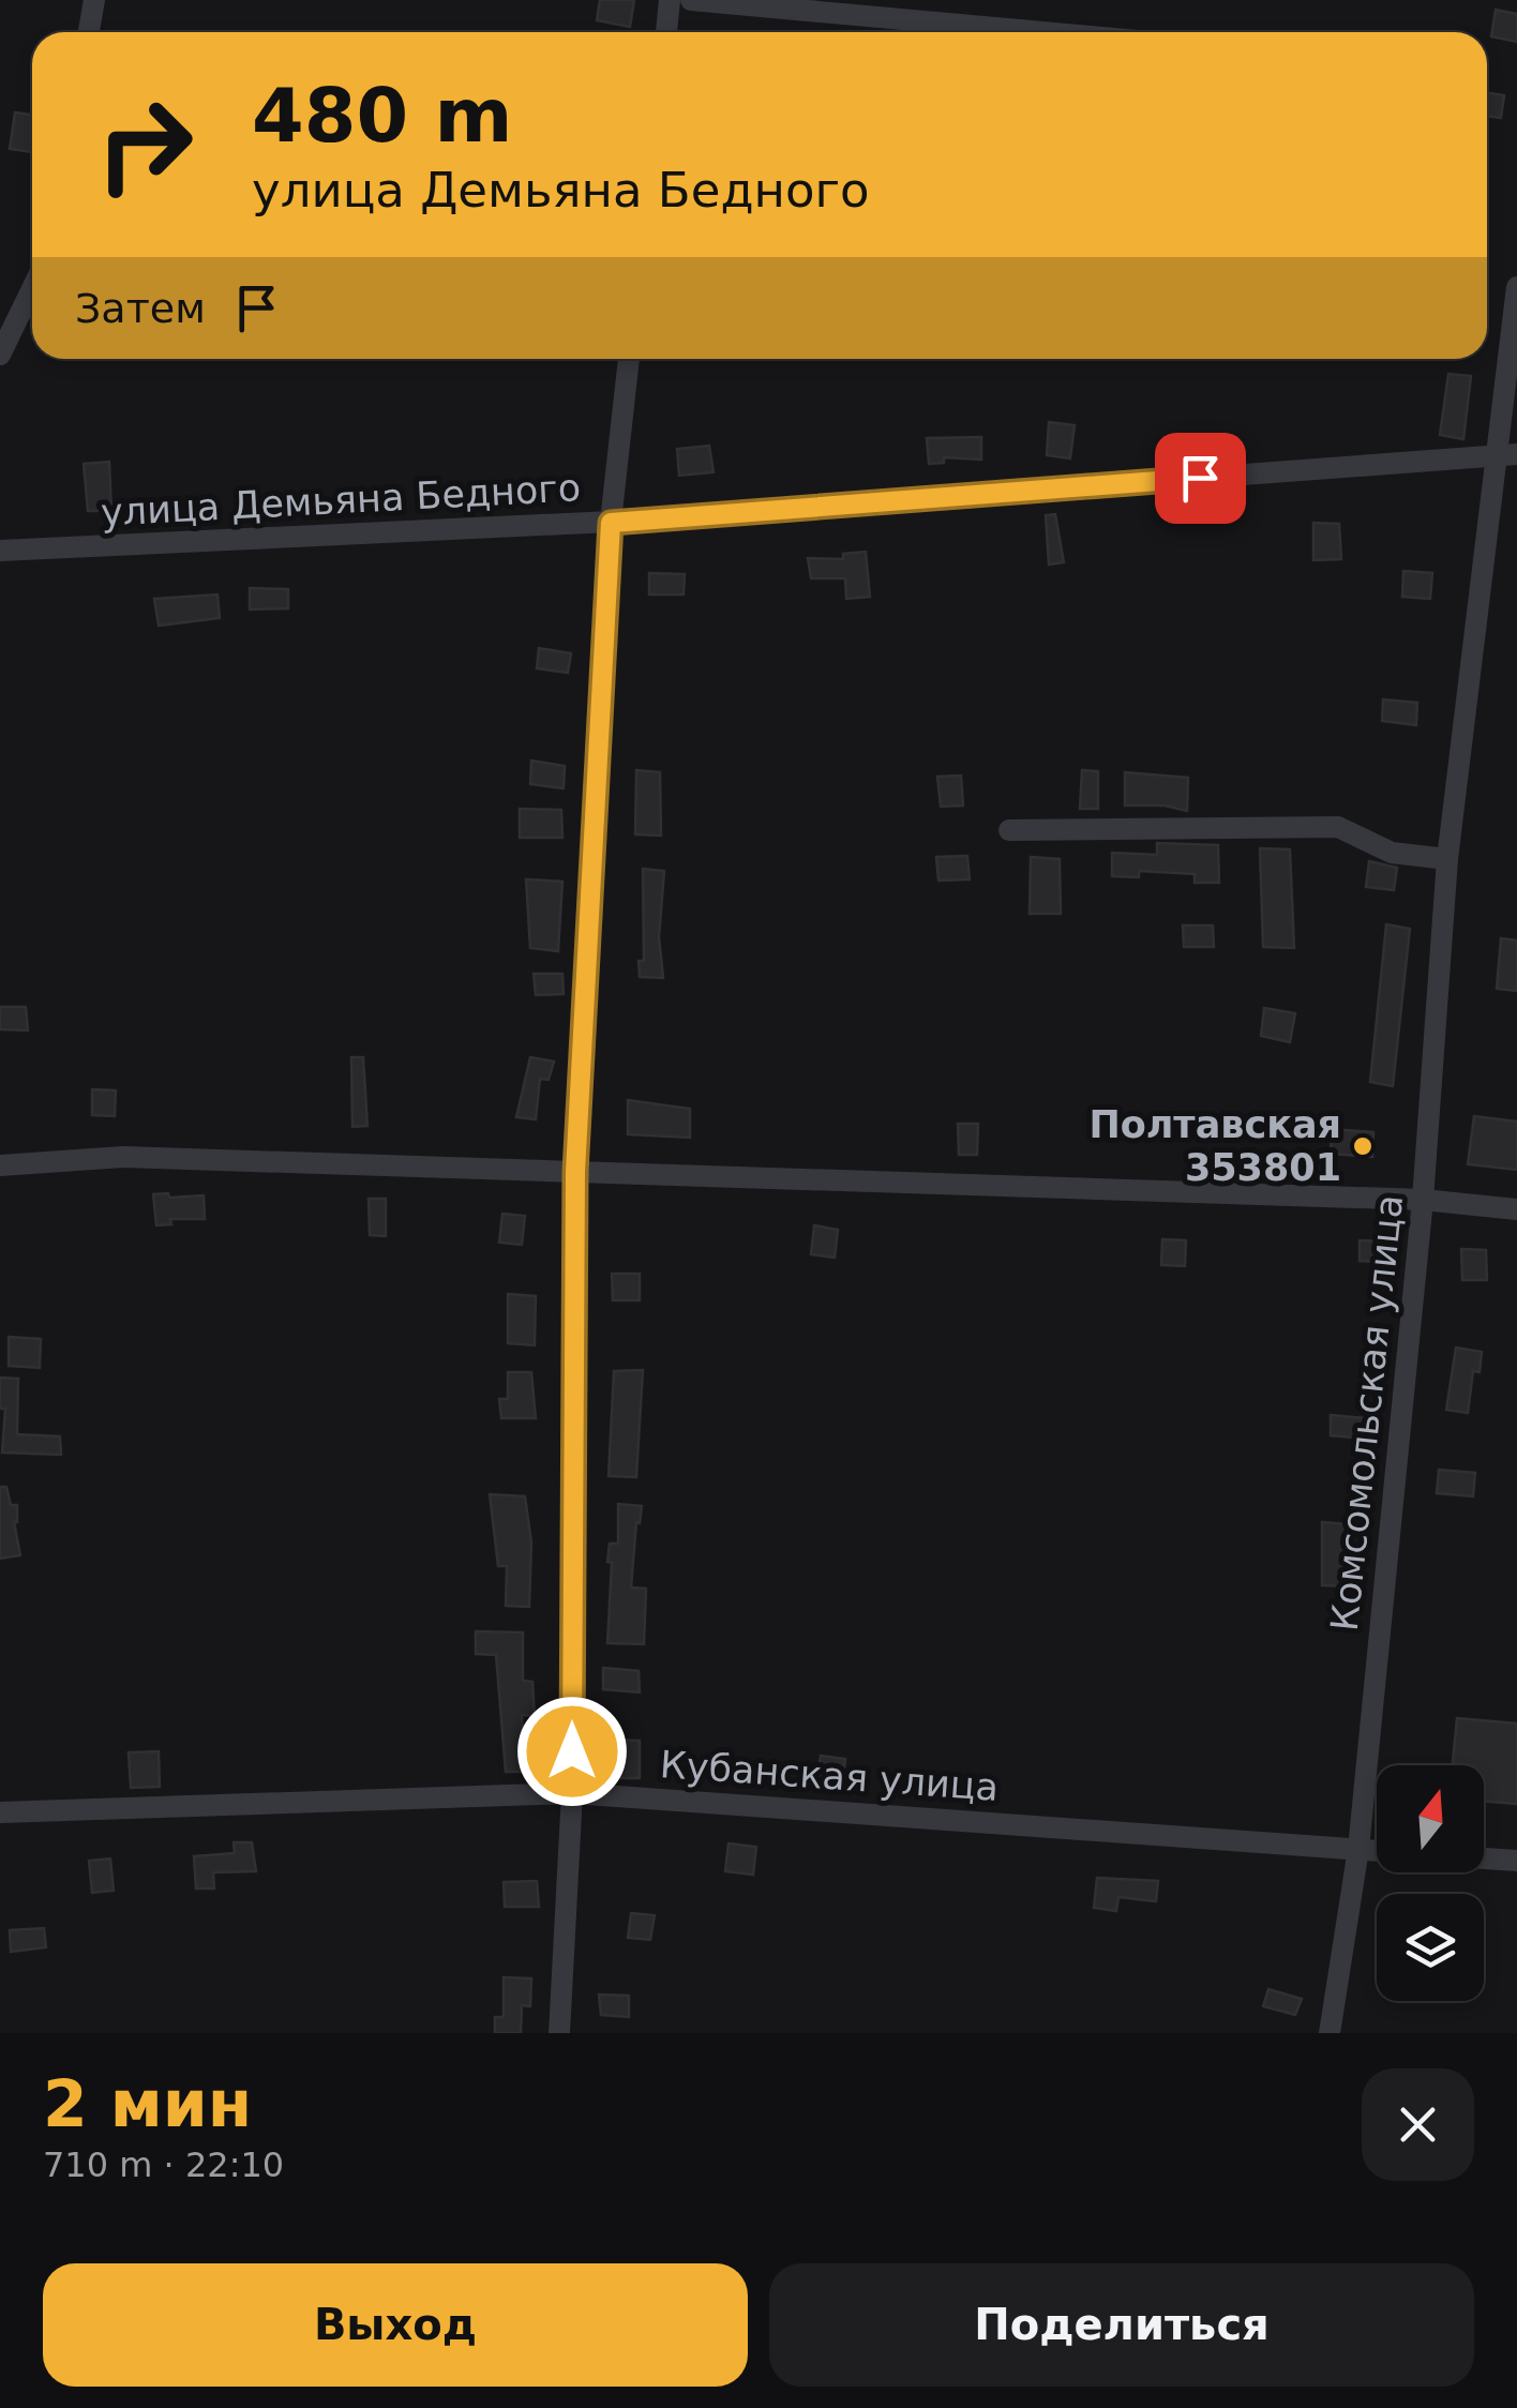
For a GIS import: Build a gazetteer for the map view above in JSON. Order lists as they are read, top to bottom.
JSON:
{
  "streets": {
    "street": ["улица Демьяна Бедного", "Комсомольская улица", "Кубанская улица"]
  },
  "crossings": [
    ["улица Демьяна Бедного", "Комсомольская улица"],
    ["Комсомольская улица", "Кубанская улица"]
  ],
  "places": ["Полтавская 353801"],
  "north": "top",
  "page": {
    "turn": ["480 m", "улица Демьяна Бедного"],
    "then": "Затем",
    "heading": ["2 мин", "710 m · 22:10"],
    "buttons": ["Выход", "Поделиться"]
  }
}
